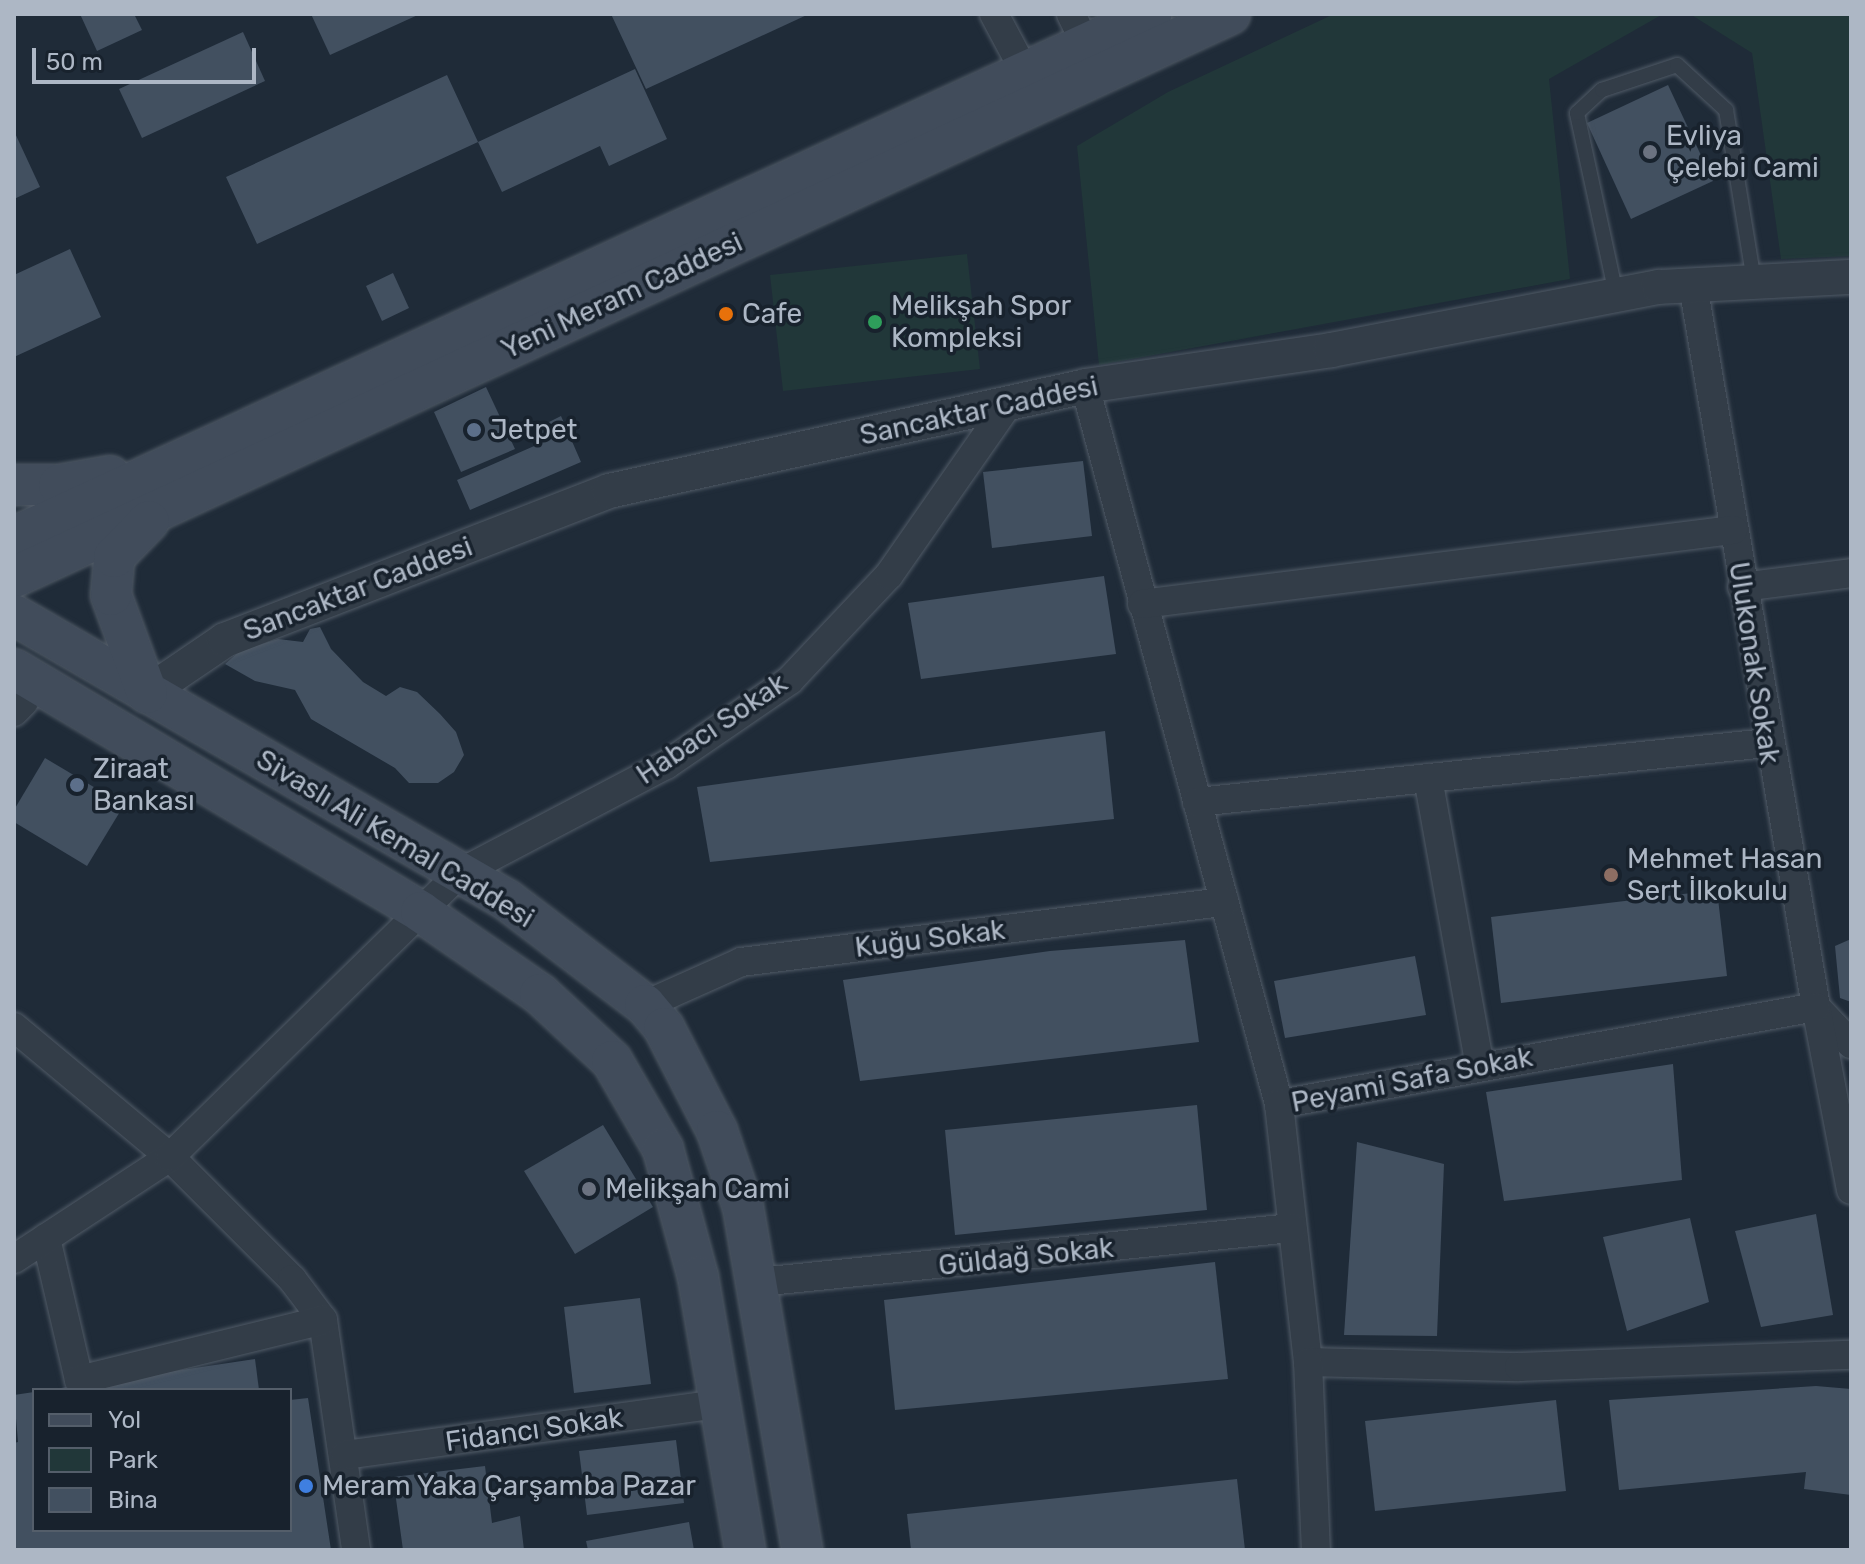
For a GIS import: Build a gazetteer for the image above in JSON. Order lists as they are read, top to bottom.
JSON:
{
  "streets": {
    "main road": ["Yeni Meram Caddesi", "Sivaslı Ali Kemal Caddesi"],
    "street": [
      "Sancaktar Caddesi",
      "Ulukonak Sokak",
      "Habacı Sokak",
      "Kuğu Sokak",
      "Peyami Safa Sokak",
      "Güldağ Sokak",
      "Fidancı Sokak"
    ]
  },
  "crossings": [
    ["Sancaktar Caddesi", "Ulukonak Sokak"],
    ["Sancaktar Caddesi", "Habacı Sokak"],
    ["Sancaktar Caddesi", "Sivaslı Ali Kemal Caddesi"],
    ["Ulukonak Sokak", "Peyami Safa Sokak"],
    ["Habacı Sokak", "Sivaslı Ali Kemal Caddesi"],
    ["Sivaslı Ali Kemal Caddesi", "Kuğu Sokak"],
    ["Sivaslı Ali Kemal Caddesi", "Güldağ Sokak"],
    ["Sivaslı Ali Kemal Caddesi", "Fidancı Sokak"],
    ["Peyami Safa Sokak", "Güldağ Sokak"]
  ],
  "places": [
    "Evliya Çelebi Cami",
    "Cafe",
    "Melikşah Spor Kompleksi",
    "Jetpet",
    "Ziraat Bankası",
    "Mehmet Hasan Sert İlkokulu",
    "Melikşah Cami",
    "Meram Yaka Çarşamba Pazar"
  ],
  "legend": ["Yol", "Park", "Bina"],
  "scale_bar": "50 m"
}
